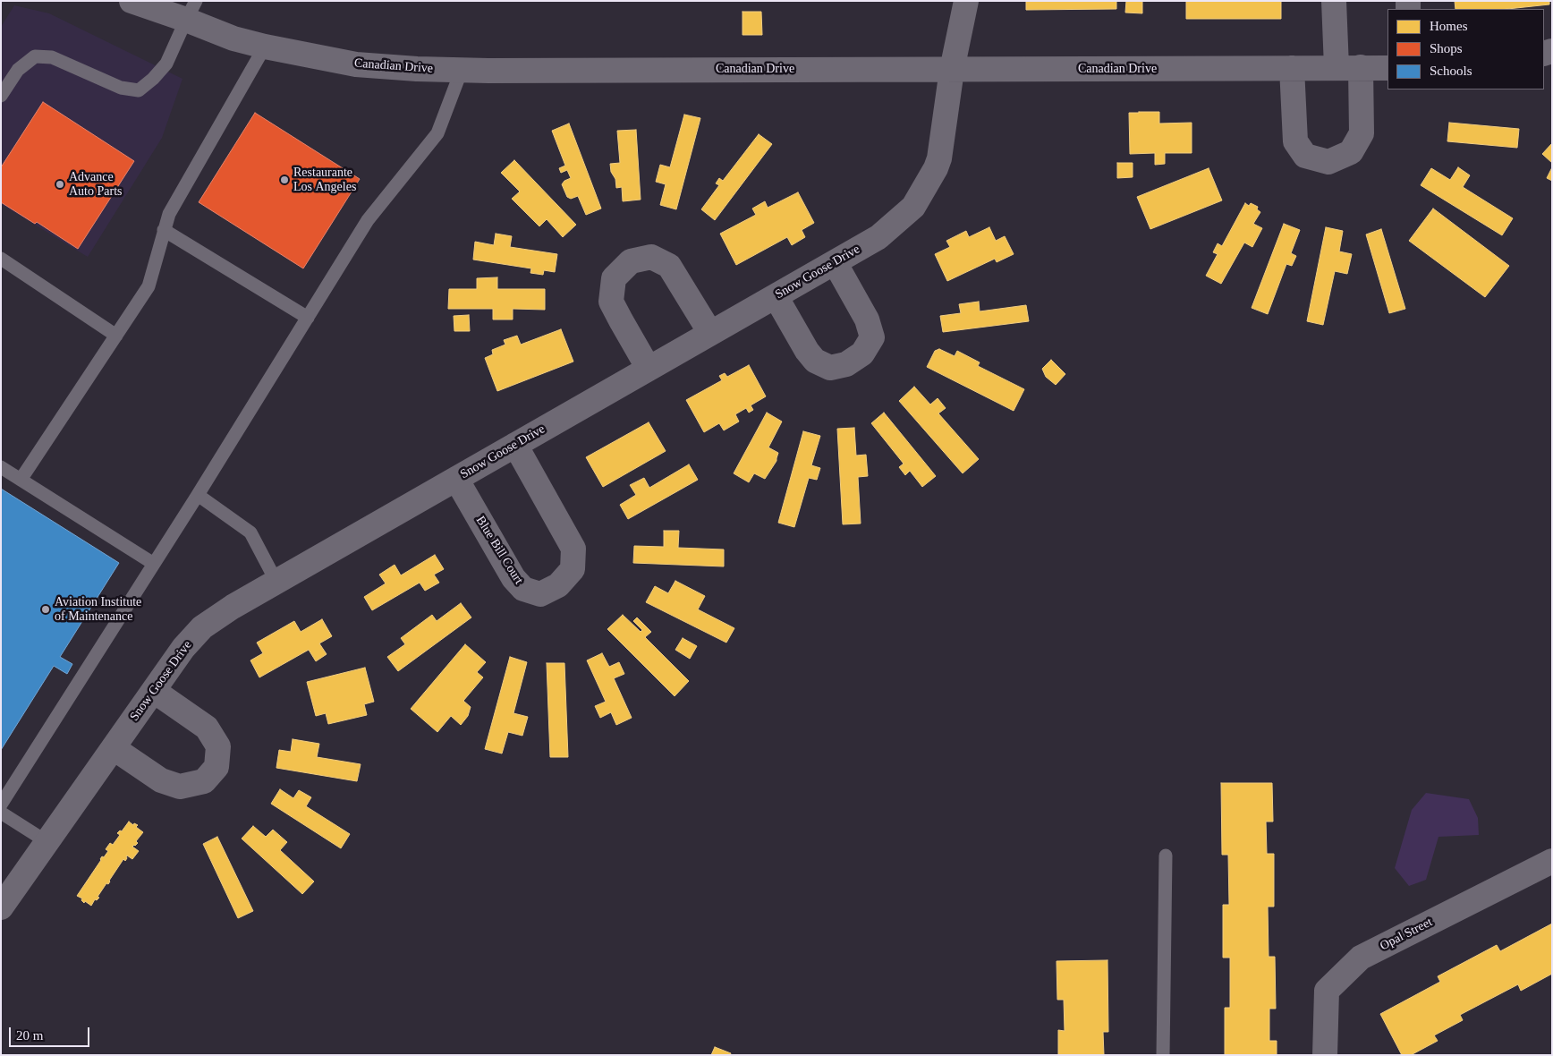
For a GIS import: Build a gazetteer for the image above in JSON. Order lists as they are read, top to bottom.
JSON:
{
  "streets": {
    "street": [
      "Canadian Drive",
      "Snow Goose Drive",
      "Blue Bill Court",
      "Opal Street"
    ]
  },
  "crossings": [
    ["Canadian Drive", "Snow Goose Drive"],
    ["Snow Goose Drive", "Blue Bill Court"]
  ],
  "places": ["Restaurante Los Angeles", "Advance Auto Parts", "Aviation Institute of Maintenance"],
  "legend": ["Homes", "Shops", "Schools"],
  "scale_bar": "20 m"
}
